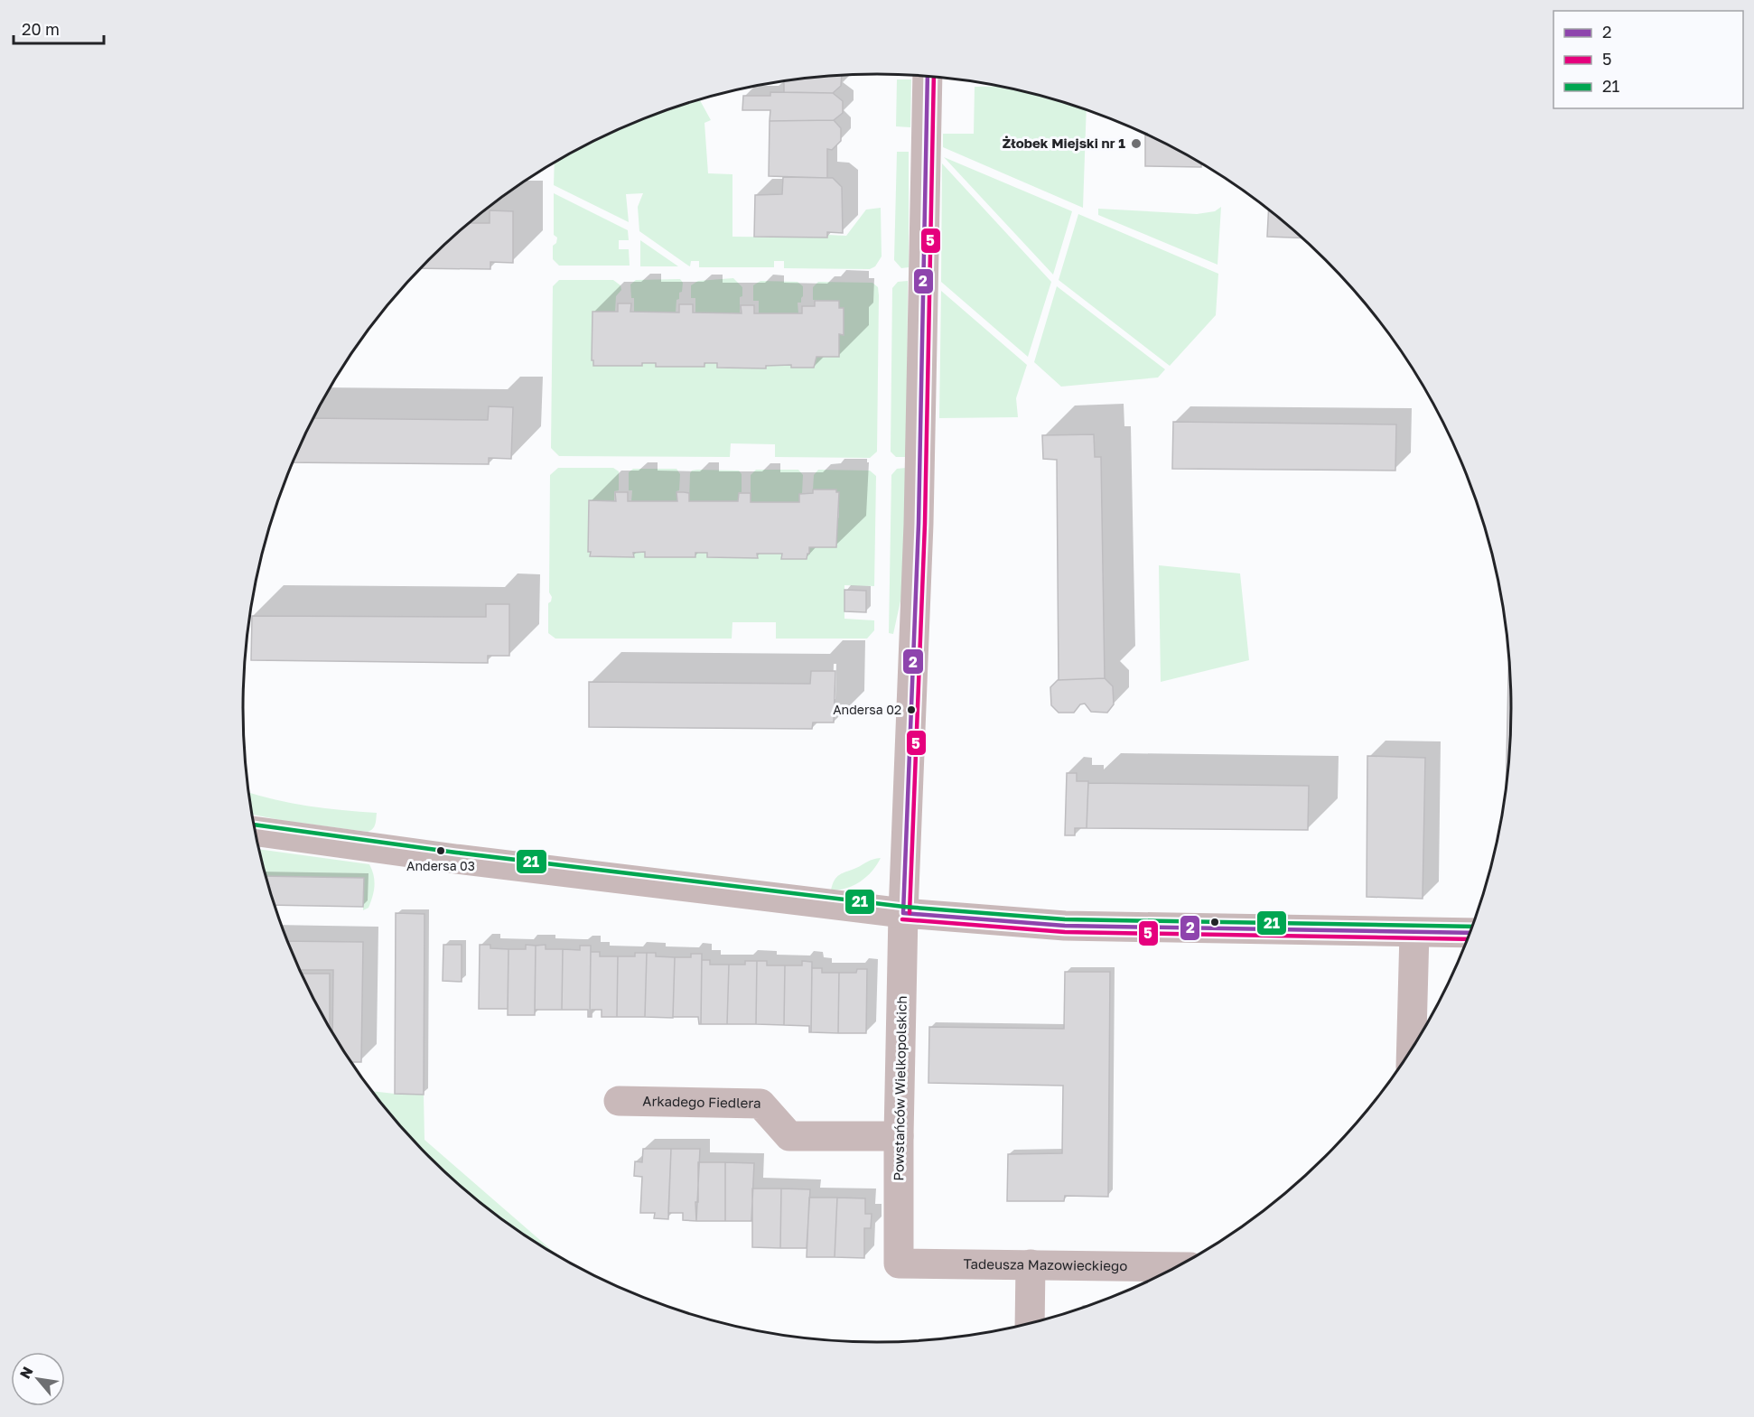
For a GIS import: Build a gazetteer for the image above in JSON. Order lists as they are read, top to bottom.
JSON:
{
  "streets": {
    "street": ["Powstańców Wielkopolskich", "Arkadego Fiedlera", "Tadeusza Mazowieckiego"]
  },
  "crossings": [
    ["Powstańców Wielkopolskich", "Arkadego Fiedlera"],
    ["Powstańców Wielkopolskich", "Tadeusza Mazowieckiego"]
  ],
  "places": ["Żłobek Miejski nr 1", "Andersa 02", "Andersa 03"],
  "lines": ["transit line 2", "transit line 5", "transit line 21"],
  "legend": ["2", "5", "21"],
  "scale_bar": "20 m",
  "north": "top left"
}
